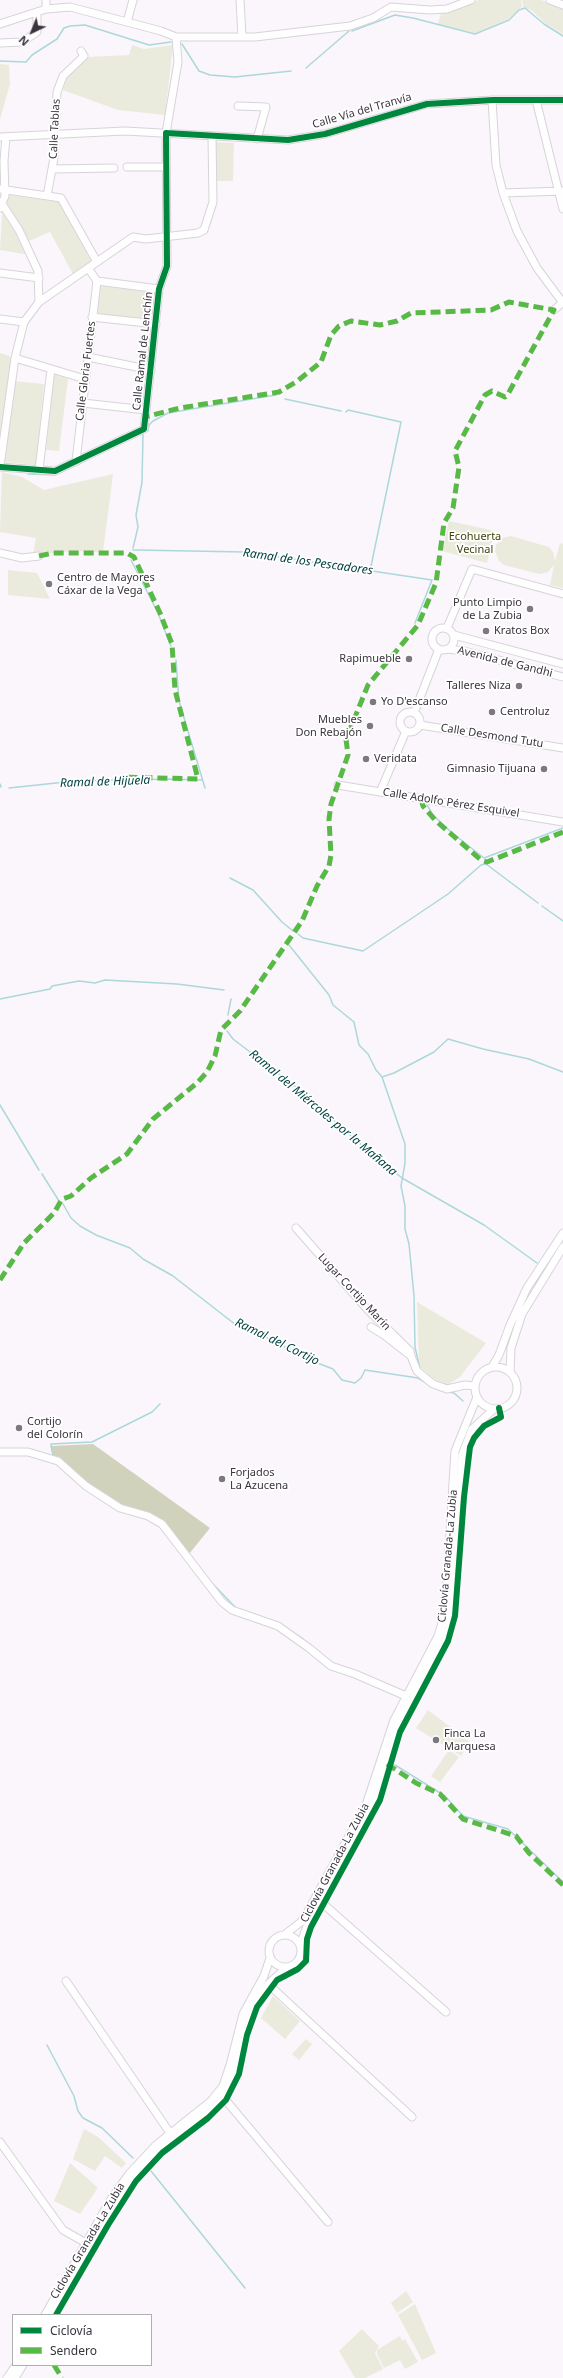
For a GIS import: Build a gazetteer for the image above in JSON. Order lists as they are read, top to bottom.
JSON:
{
  "streets": {
    "street": [
      "Calle Vía del Tranvía",
      "Calle Tablas",
      "Calle Ramal de Lenchín",
      "Calle Gloria Fuertes",
      "Avenida de Gandhi",
      "Calle Desmond Tutu",
      "Calle Adolfo Pérez Esquivel",
      "Lugar Cortijo Marín"
    ],
    "cycle path": ["Ciclovía Granada-La Zubia"]
  },
  "crossings": [
    ["Calle Vía del Tranvía", "Calle Tablas"],
    ["Calle Vía del Tranvía", "Calle Ramal de Lenchín"],
    ["Calle Ramal de Lenchín", "Calle Gloria Fuertes"]
  ],
  "water": [
    "Ramal de los Pescadores",
    "Ramal de Hijuela",
    "Ramal del Miércoles por la Mañana",
    "Ramal del Cortijo"
  ],
  "parks": ["Ecohuerta Vecinal"],
  "places": [
    "Centro de Mayores Cáxar de la Vega",
    "Punto Limpio de La Zubia",
    "Kratos Box",
    "Rapimueble",
    "Talleres Niza",
    "Yo D'escanso",
    "Centroluz",
    "Muebles Don Rebajón",
    "Veridata",
    "Gimnasio Tijuana",
    "Cortijo del Colorín",
    "Forjados La Azucena",
    "Finca La Marquesa"
  ],
  "legend": ["Ciclovía", "Sendero"],
  "north": "bottom left"
}
